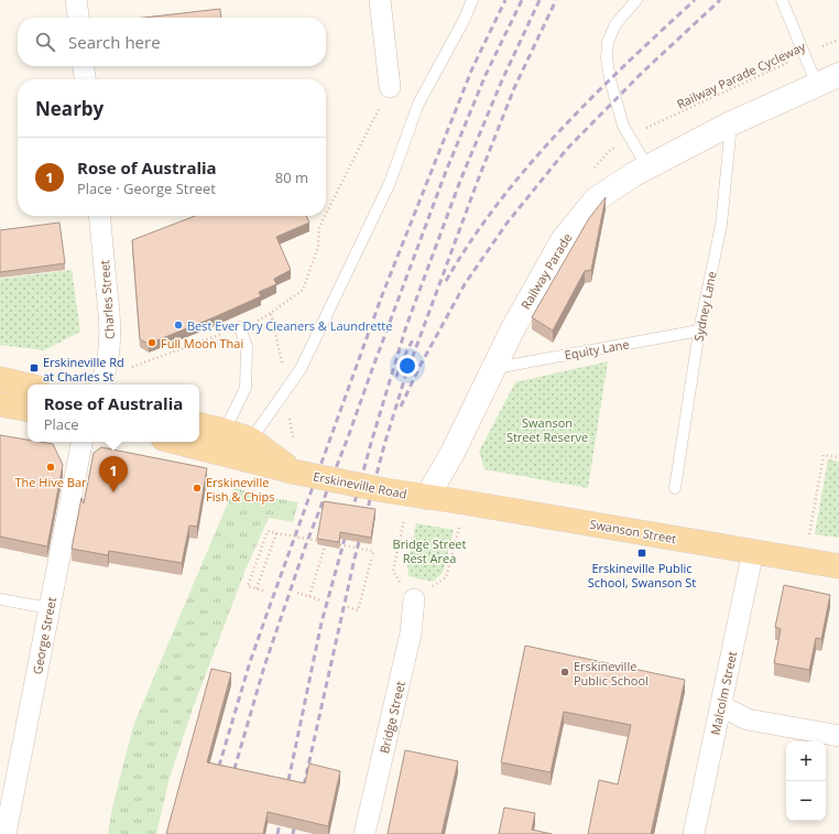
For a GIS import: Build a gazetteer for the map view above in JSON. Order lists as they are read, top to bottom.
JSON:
{
  "streets": {
    "main road": ["Erskineville Road", "Swanson Street"],
    "street": [
      "Railway Parade",
      "Charles Street",
      "George Street",
      "Malcolm Street",
      "Bridge Street"
    ],
    "lane": ["Sydney Lane", "Equity Lane"],
    "path": ["Railway Parade Cycleway"]
  },
  "crossings": [
    ["Railway Parade", "Sydney Lane"],
    ["Railway Parade", "Equity Lane"],
    ["Railway Parade", "Erskineville Road"],
    ["Railway Parade", "Swanson Street"],
    ["Sydney Lane", "Equity Lane"],
    ["Erskineville Road", "Swanson Street"],
    ["Swanson Street", "Malcolm Street"]
  ],
  "parks": ["Swanson Street Reserve", "Bridge Street Rest Area"],
  "places": {
    "other": [
      "Best Ever Dry Cleaners & Laundrette",
      "Full Moon Thai",
      "The Hive Bar",
      "Erskineville Fish & Chips",
      "Erskineville Public School"
    ],
    "transit": ["Erskineville Rd at Charles St", "Erskineville Public School, Swanson St"]
  },
  "page": {
    "search": "Search here",
    "heading": "Nearby",
    "list": [
      {
        "mark": "1",
        "name": "Rose of Australia",
        "note": "Place · George Street",
        "value": "80 m"
      }
    ],
    "popup": ["Rose of Australia", "Place"],
    "pins": "1",
    "map_buttons": ["+", "−"]
  }
}
